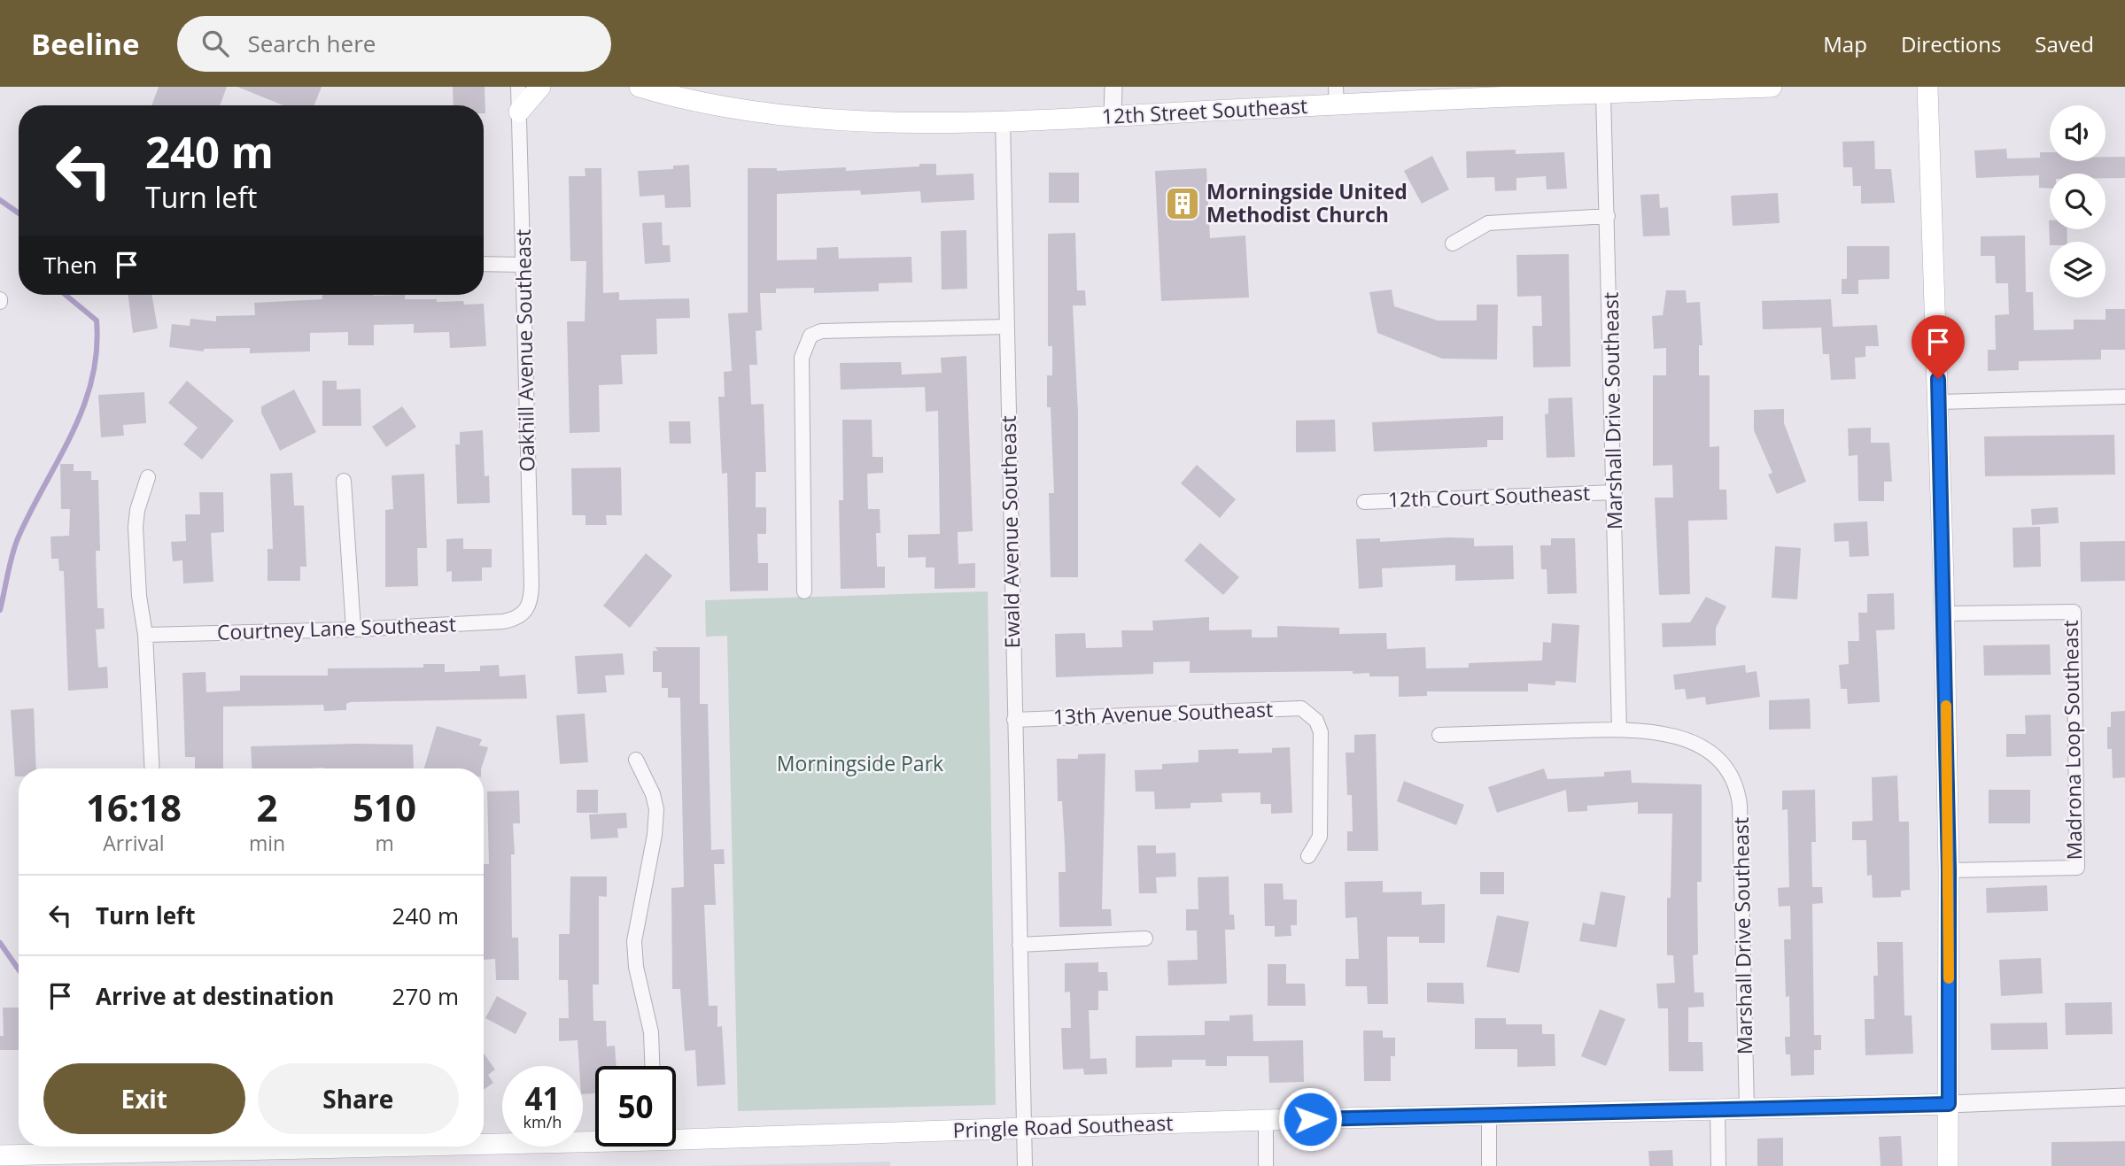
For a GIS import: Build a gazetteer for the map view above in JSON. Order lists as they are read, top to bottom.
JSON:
{
  "streets": {
    "main road": ["12th Street Southeast", "Pringle Road Southeast"],
    "street": [
      "Oakhill Avenue Southeast",
      "Marshall Drive Southeast",
      "12th Court Southeast",
      "Ewald Avenue Southeast",
      "Courtney Lane Southeast",
      "13th Avenue Southeast",
      "Madrona Loop Southeast"
    ]
  },
  "crossings": [
    ["12th Street Southeast", "Marshall Drive Southeast"],
    ["12th Street Southeast", "Ewald Avenue Southeast"],
    ["Oakhill Avenue Southeast", "Courtney Lane Southeast"],
    ["Marshall Drive Southeast", "12th Court Southeast"],
    ["Marshall Drive Southeast", "Pringle Road Southeast"],
    ["Ewald Avenue Southeast", "13th Avenue Southeast"],
    ["Ewald Avenue Southeast", "Pringle Road Southeast"]
  ],
  "parks": ["Morningside Park"],
  "places": {
    "building": ["Morningside United Methodist Church"]
  },
  "page": {
    "header": "Beeline",
    "search": "Search here",
    "nav": ["Map", "Directions", "Saved"],
    "turn": ["240 m", "Turn left"],
    "then": "Then",
    "eta": [
      "16:18",
      "Arrival",
      "2",
      "min",
      "510",
      "m"
    ],
    "list": [
      {
        "name": "Turn left",
        "value": "240 m"
      },
      {
        "name": "Arrive at destination",
        "value": "270 m"
      }
    ],
    "buttons": ["Exit", "Share"],
    "speed": "41 km/h",
    "limit": "50"
  }
}
